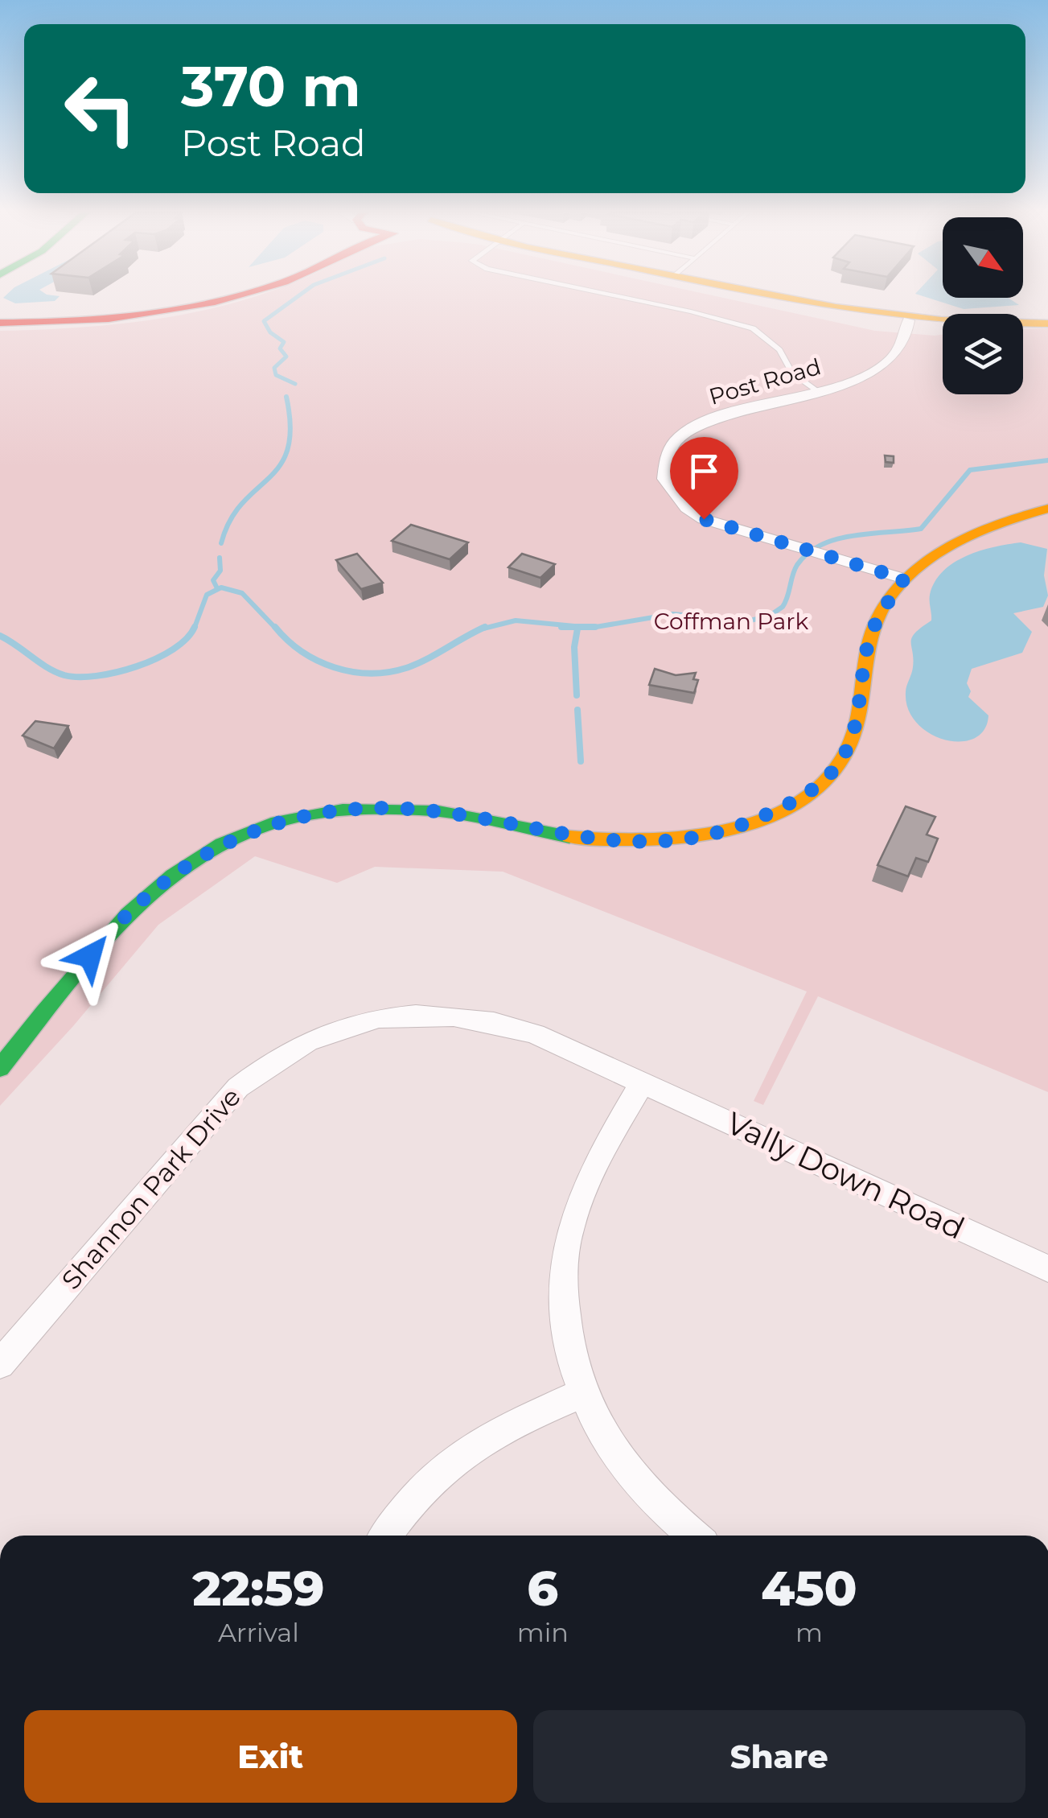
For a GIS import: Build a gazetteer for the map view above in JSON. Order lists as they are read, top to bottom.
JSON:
{
  "streets": {
    "street": ["Post Road", "Vally Down Road", "Shannon Park Drive"]
  },
  "crossings": [
    ["Vally Down Road", "Shannon Park Drive"]
  ],
  "parks": ["Coffman Park"],
  "north": "bottom right",
  "page": {
    "turn": ["370 m", "Post Road"],
    "eta": [
      "22:59",
      "Arrival",
      "6",
      "min",
      "450",
      "m"
    ],
    "buttons": ["Exit", "Share"]
  }
}
